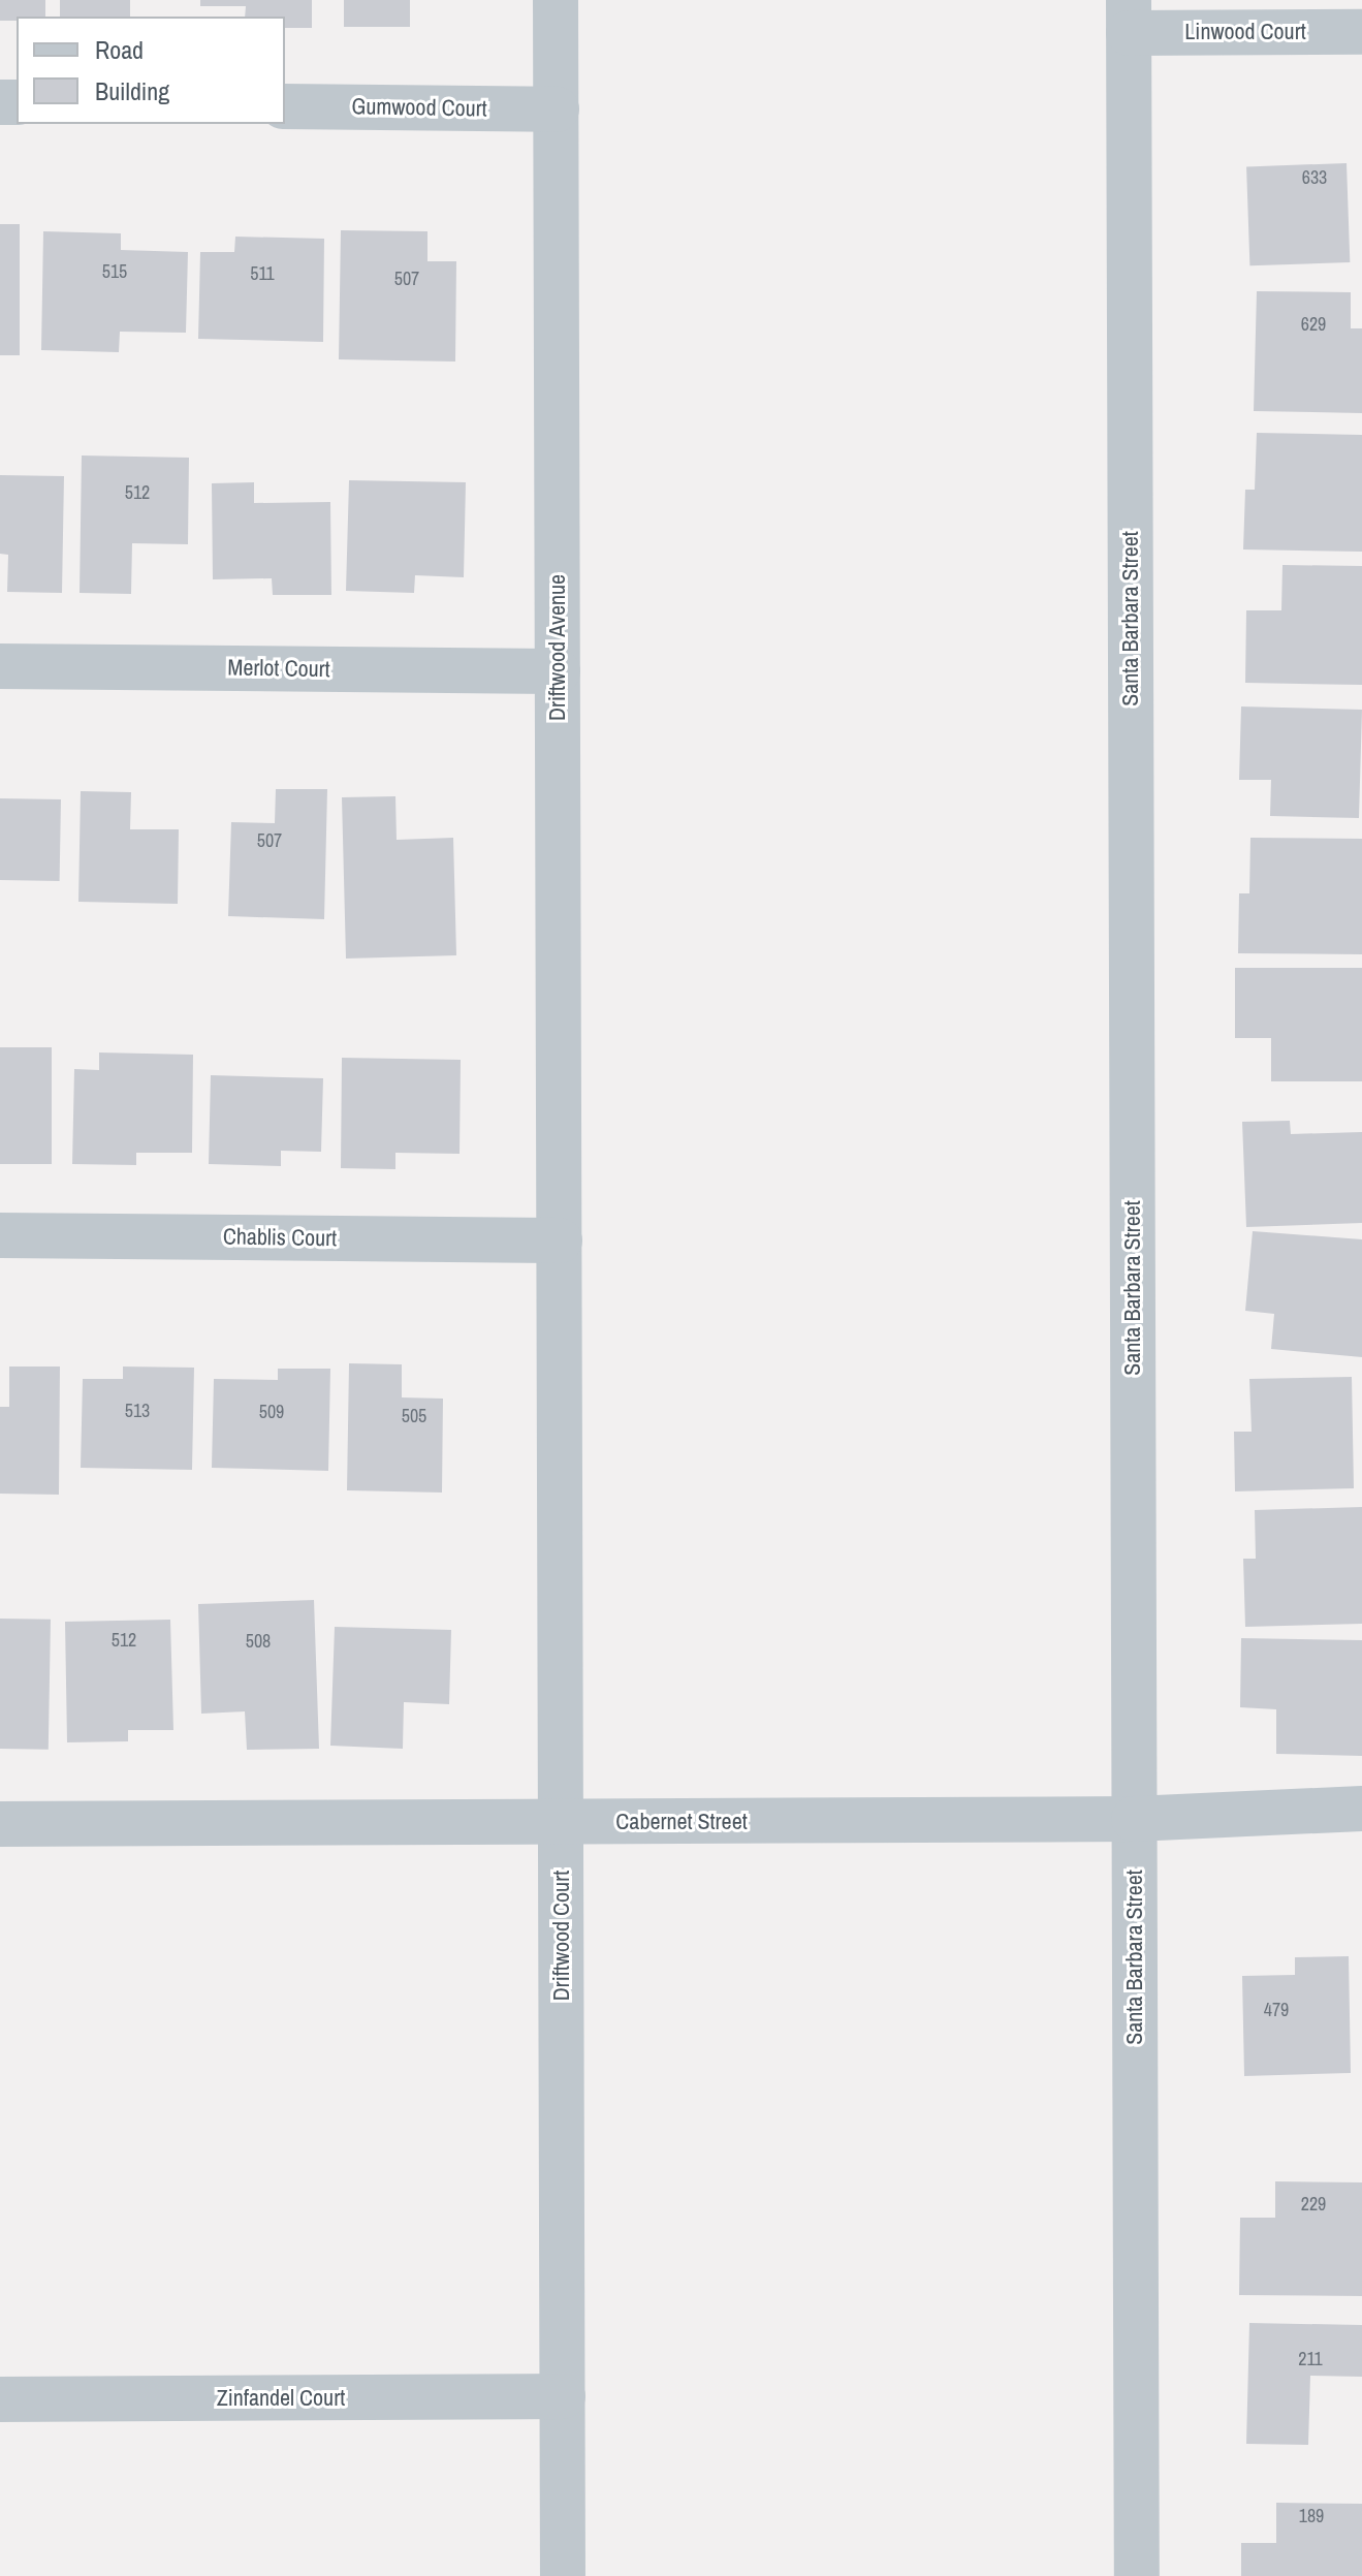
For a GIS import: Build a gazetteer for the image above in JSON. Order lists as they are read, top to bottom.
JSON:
{
  "streets": {
    "street": [
      "Linwood Court",
      "Gumwood Court",
      "Santa Barbara Street",
      "Driftwood Avenue",
      "Merlot Court",
      "Chablis Court",
      "Cabernet Street",
      "Driftwood Court",
      "Zinfandel Court"
    ]
  },
  "crossings": [
    ["Linwood Court", "Santa Barbara Street"],
    ["Gumwood Court", "Driftwood Avenue"],
    ["Santa Barbara Street", "Cabernet Street"],
    ["Driftwood Avenue", "Merlot Court"],
    ["Driftwood Avenue", "Chablis Court"],
    ["Driftwood Avenue", "Driftwood Court"],
    ["Cabernet Street", "Driftwood Court"],
    ["Driftwood Court", "Zinfandel Court"]
  ],
  "house_numbers": [
    "633",
    "515",
    "511",
    "507",
    "629",
    "512",
    "507",
    "513",
    "509",
    "505",
    "512",
    "508",
    "479",
    "229",
    "211",
    "189"
  ],
  "legend": ["Road", "Building"]
}
